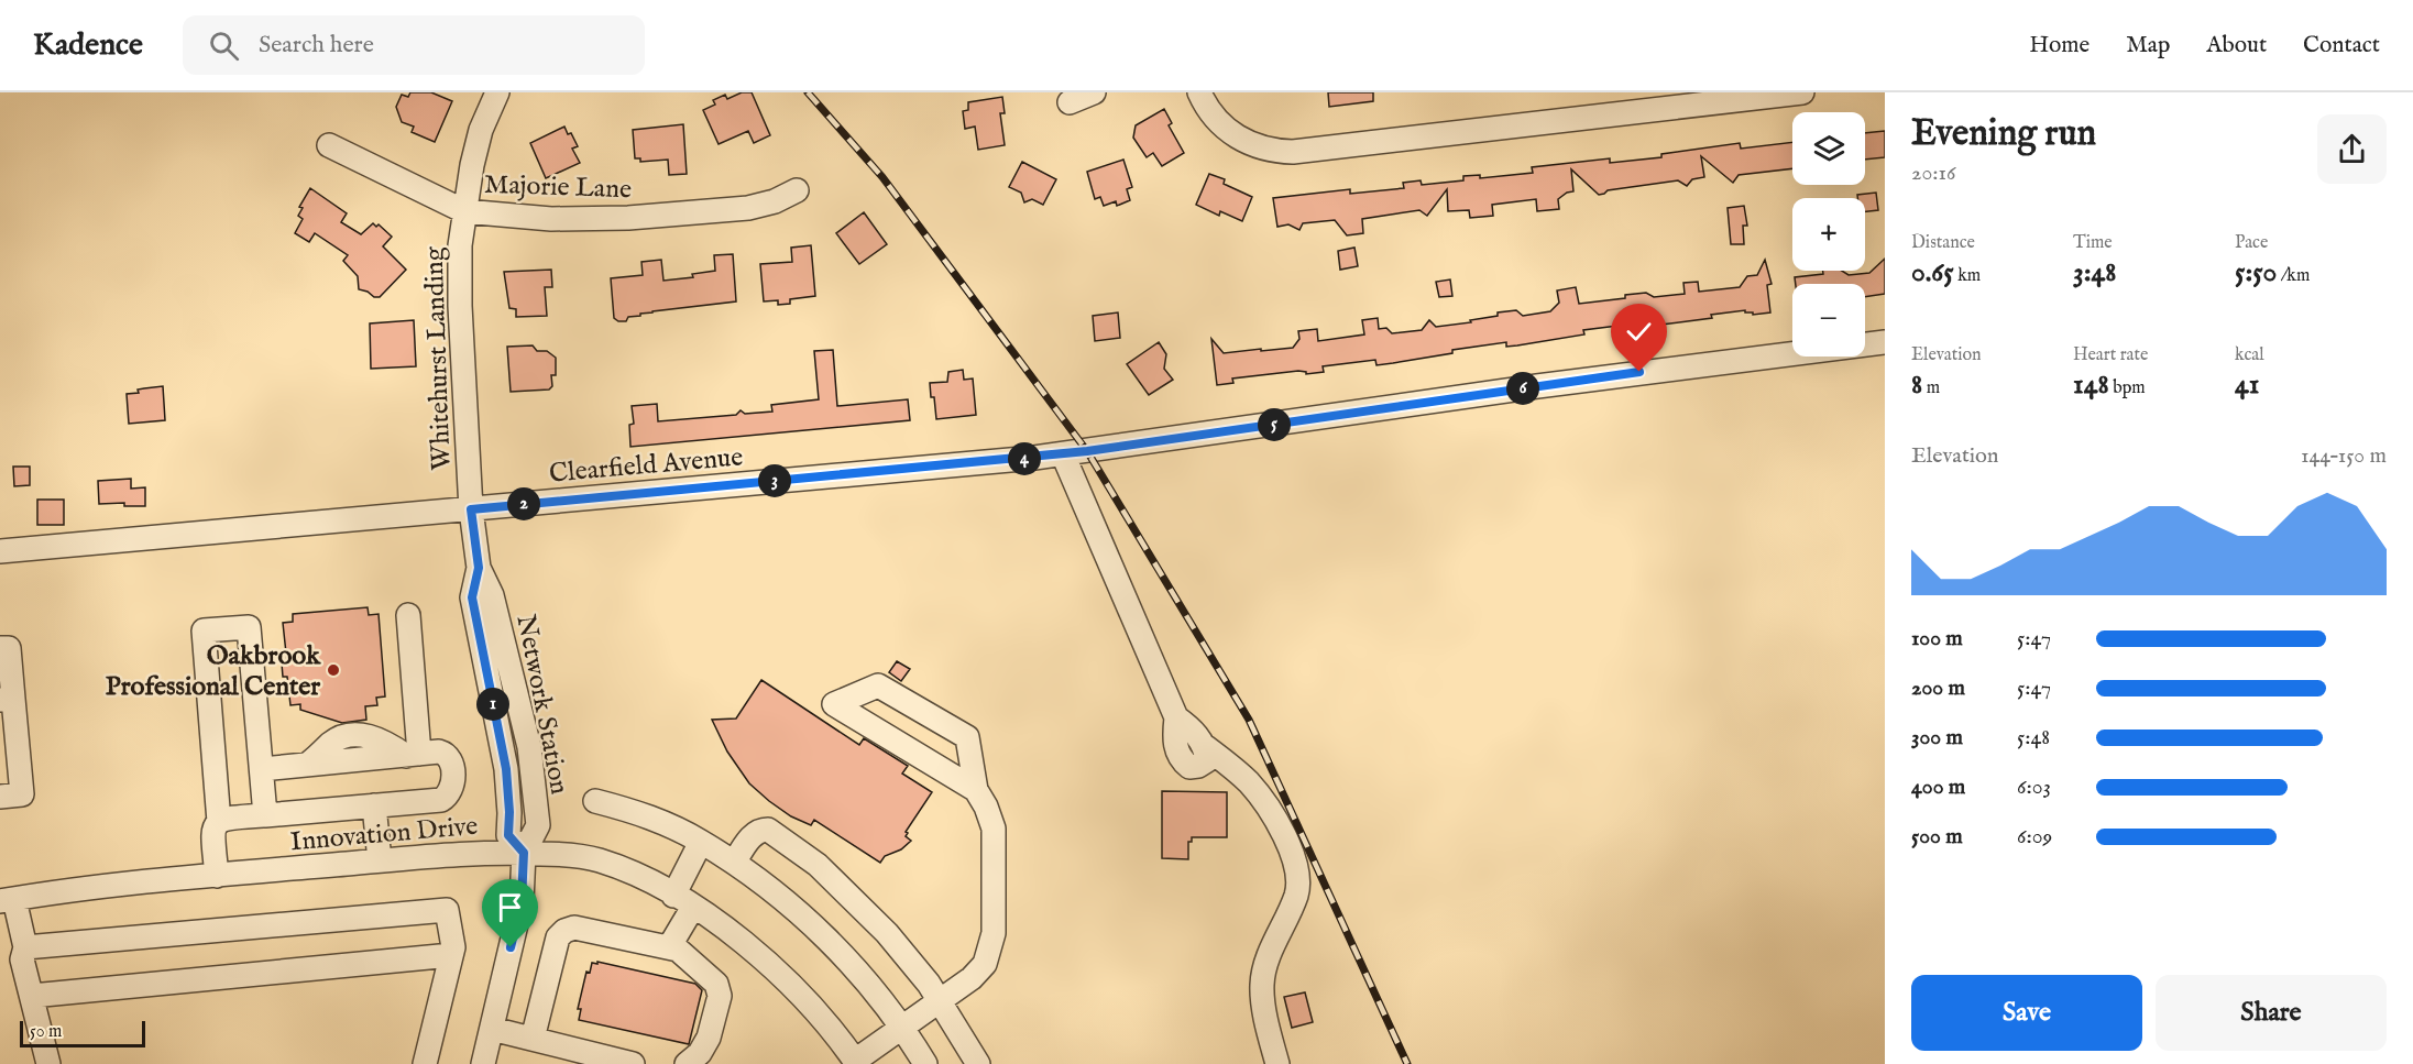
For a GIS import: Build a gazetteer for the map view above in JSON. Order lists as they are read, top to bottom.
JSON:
{
  "streets": {
    "street": [
      "Majorie Lane",
      "Whitehurst Landing",
      "Clearfield Avenue",
      "Network Station",
      "Innovation Drive"
    ]
  },
  "crossings": [
    ["Majorie Lane", "Whitehurst Landing"],
    ["Whitehurst Landing", "Clearfield Avenue"],
    ["Whitehurst Landing", "Network Station"],
    ["Clearfield Avenue", "Network Station"],
    ["Network Station", "Innovation Drive"]
  ],
  "places": ["Oakbrook Professional Center"],
  "scale_bar": "50 m",
  "page": {
    "header": "Kadence",
    "search": "Search here",
    "nav": [
      "Home",
      "Map",
      "About",
      "Contact"
    ],
    "heading": ["Evening run", "20:16"],
    "map_buttons": ["+", "−"],
    "stats": [
      ["Distance", "0.65 km"],
      ["Time", "3:48"],
      ["Pace", "5:50 /km"],
      ["Elevation", "8 m"],
      ["Heart rate", "148 bpm"],
      ["kcal", "41"]
    ],
    "pins": [
      "6",
      "5",
      "4",
      "3",
      "2",
      "1"
    ],
    "chart": ["Elevation", "144–150 m"],
    "list": [
      {
        "name": "100 m",
        "note": "5:47"
      },
      {
        "name": "200 m",
        "note": "5:47"
      },
      {
        "name": "300 m",
        "note": "5:48"
      },
      {
        "name": "400 m",
        "note": "6:03"
      },
      {
        "name": "500 m",
        "note": "6:09"
      }
    ],
    "buttons": ["Save", "Share"],
    "scale": "50 m"
  }
}
